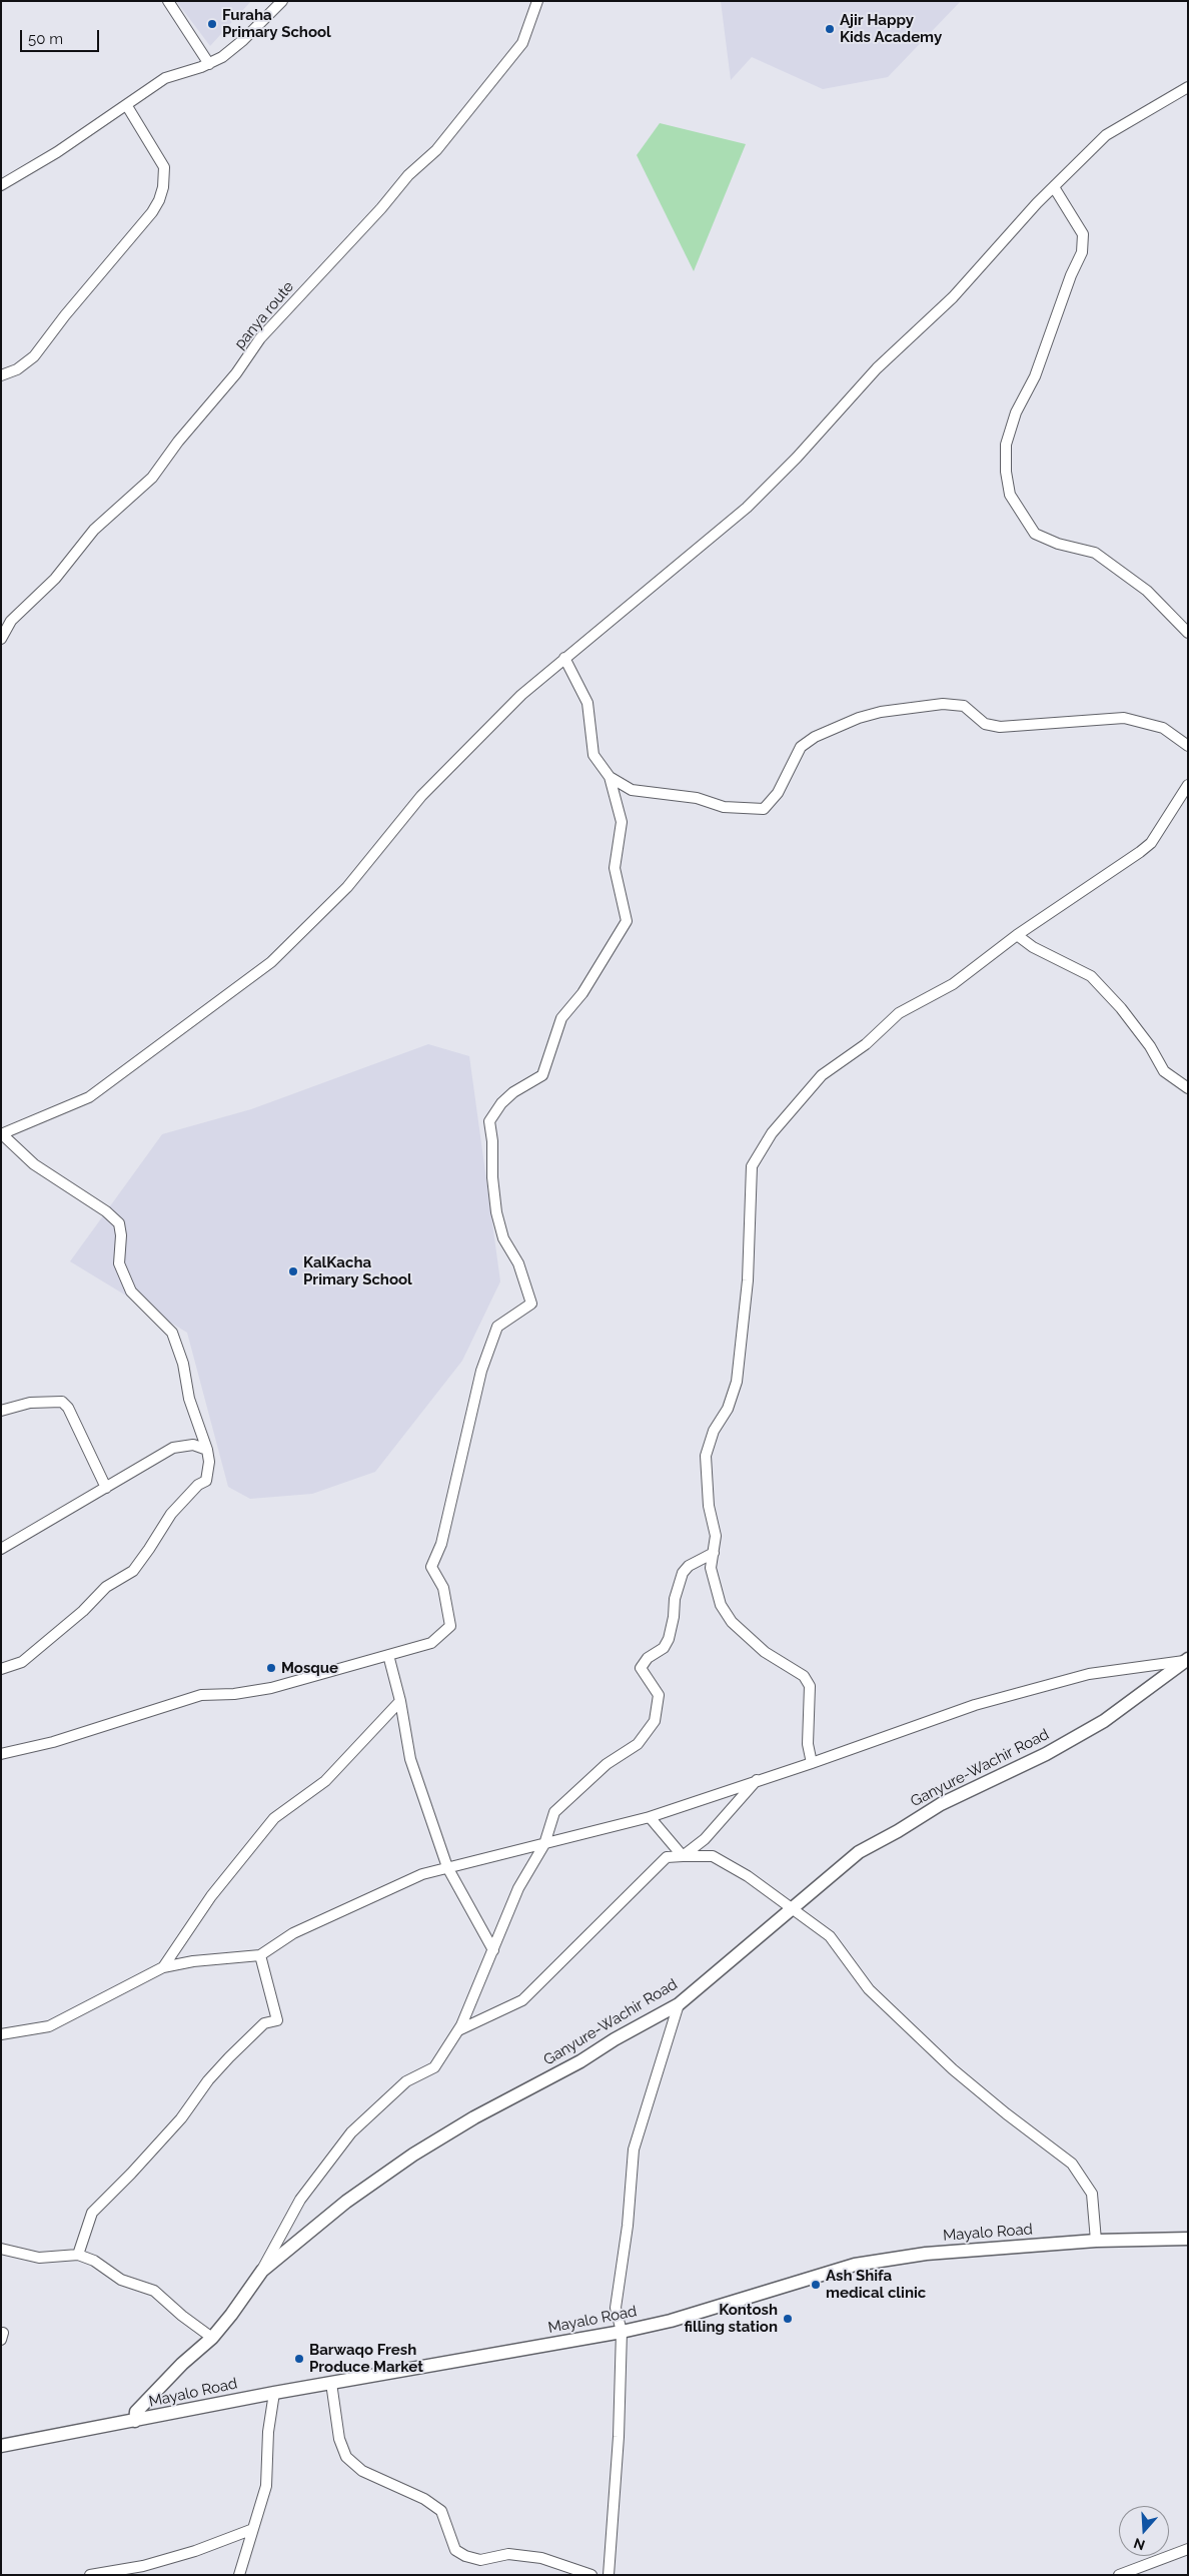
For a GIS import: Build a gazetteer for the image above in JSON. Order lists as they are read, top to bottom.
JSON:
{
  "streets": {
    "street": ["panya route", "Ganyure-Wachir Road", "Mayalo Road"]
  },
  "crossings": [
    ["Ganyure-Wachir Road", "Mayalo Road"]
  ],
  "places": [
    "Furaha Primary School",
    "Ajir Happy Kids Academy",
    "KalKacha Primary School",
    "Mosque",
    "Ash Shifa medical clinic",
    "Kontosh filling station",
    "Barwaqo Fresh Produce Market"
  ],
  "scale_bar": "50 m",
  "north": "bottom"
}
